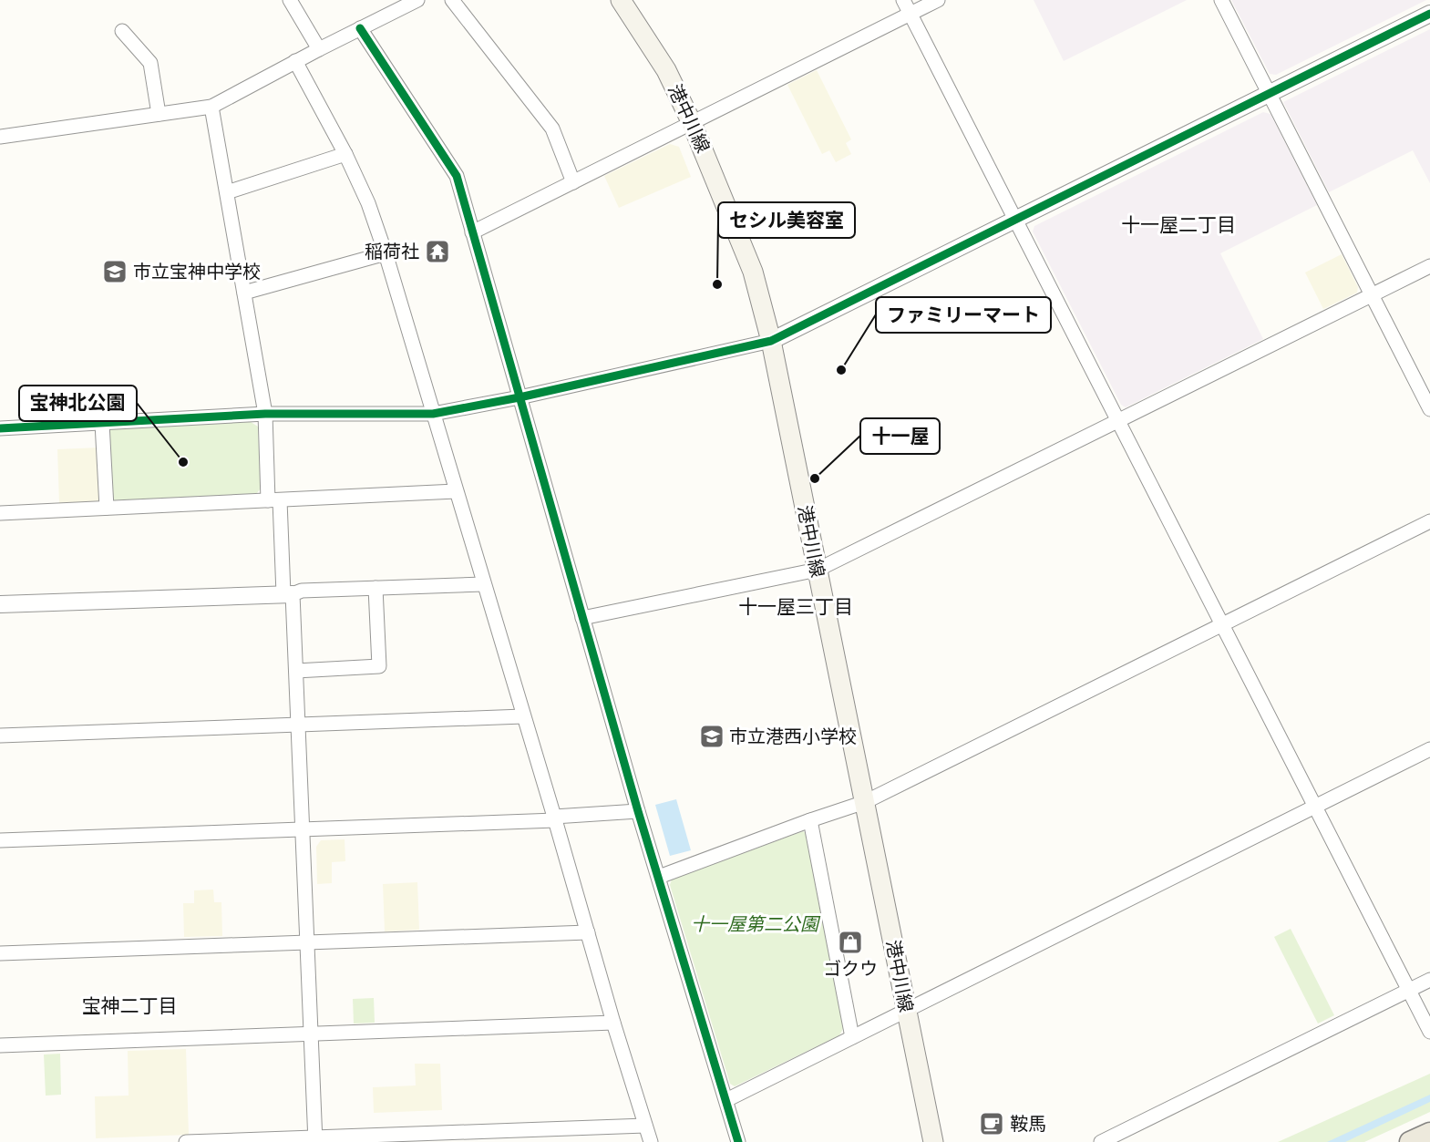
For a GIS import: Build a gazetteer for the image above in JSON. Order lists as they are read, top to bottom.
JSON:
{
  "streets": {
    "main road": ["港中川線"]
  },
  "districts": ["十一屋二丁目", "十一屋三丁目", "宝神二丁目"],
  "parks": ["十一屋第二公園"],
  "places": {
    "temple": ["稲荷社"],
    "school or university": ["市立宝神中学校", "市立港西小学校"],
    "other": [
      "セシル美容室",
      "ファミリーマート",
      "宝神北公園",
      "十一屋"
    ],
    "shop": ["ゴクウ"],
    "cafe": ["鞍馬"]
  }
}
